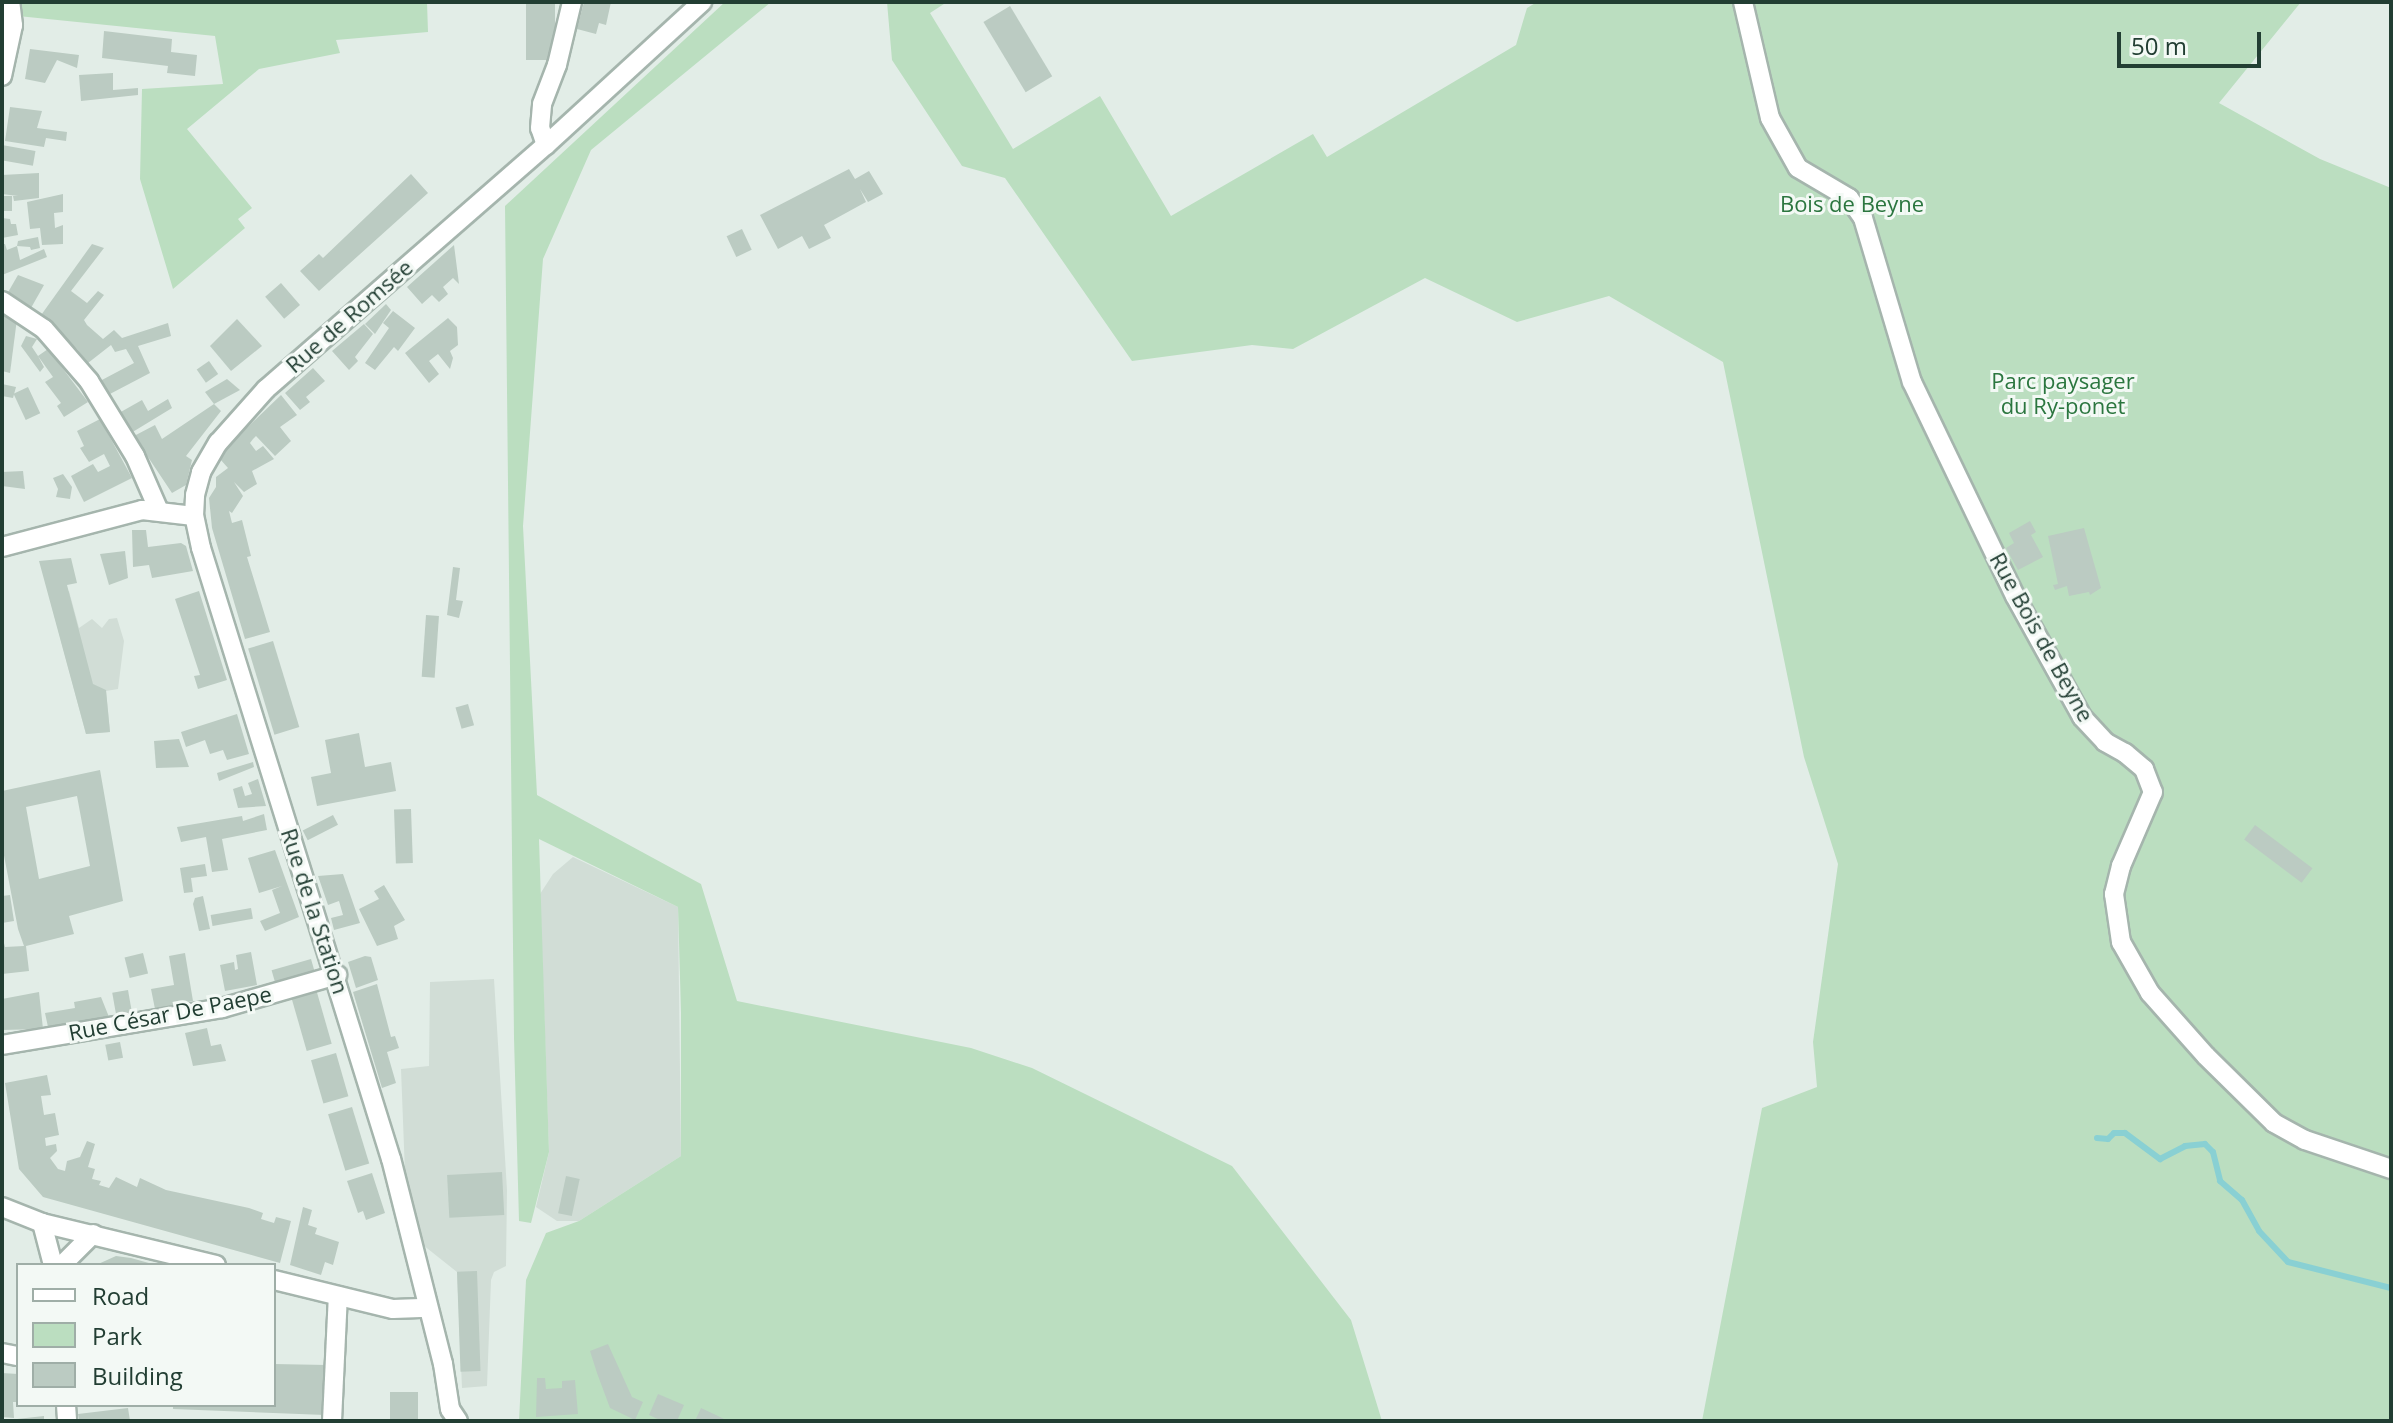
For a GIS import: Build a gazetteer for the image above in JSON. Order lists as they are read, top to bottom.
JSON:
{
  "streets": {
    "street": [
      "Rue de Romsée",
      "Rue Bois de Beyne",
      "Rue de la Station",
      "Rue César De Paepe"
    ]
  },
  "crossings": [
    ["Rue de Romsée", "Rue de la Station"],
    ["Rue de la Station", "Rue César De Paepe"]
  ],
  "parks": ["Bois de Beyne", "Parc paysager du Ry-ponet"],
  "legend": ["Road", "Park", "Building"],
  "scale_bar": "50 m"
}
